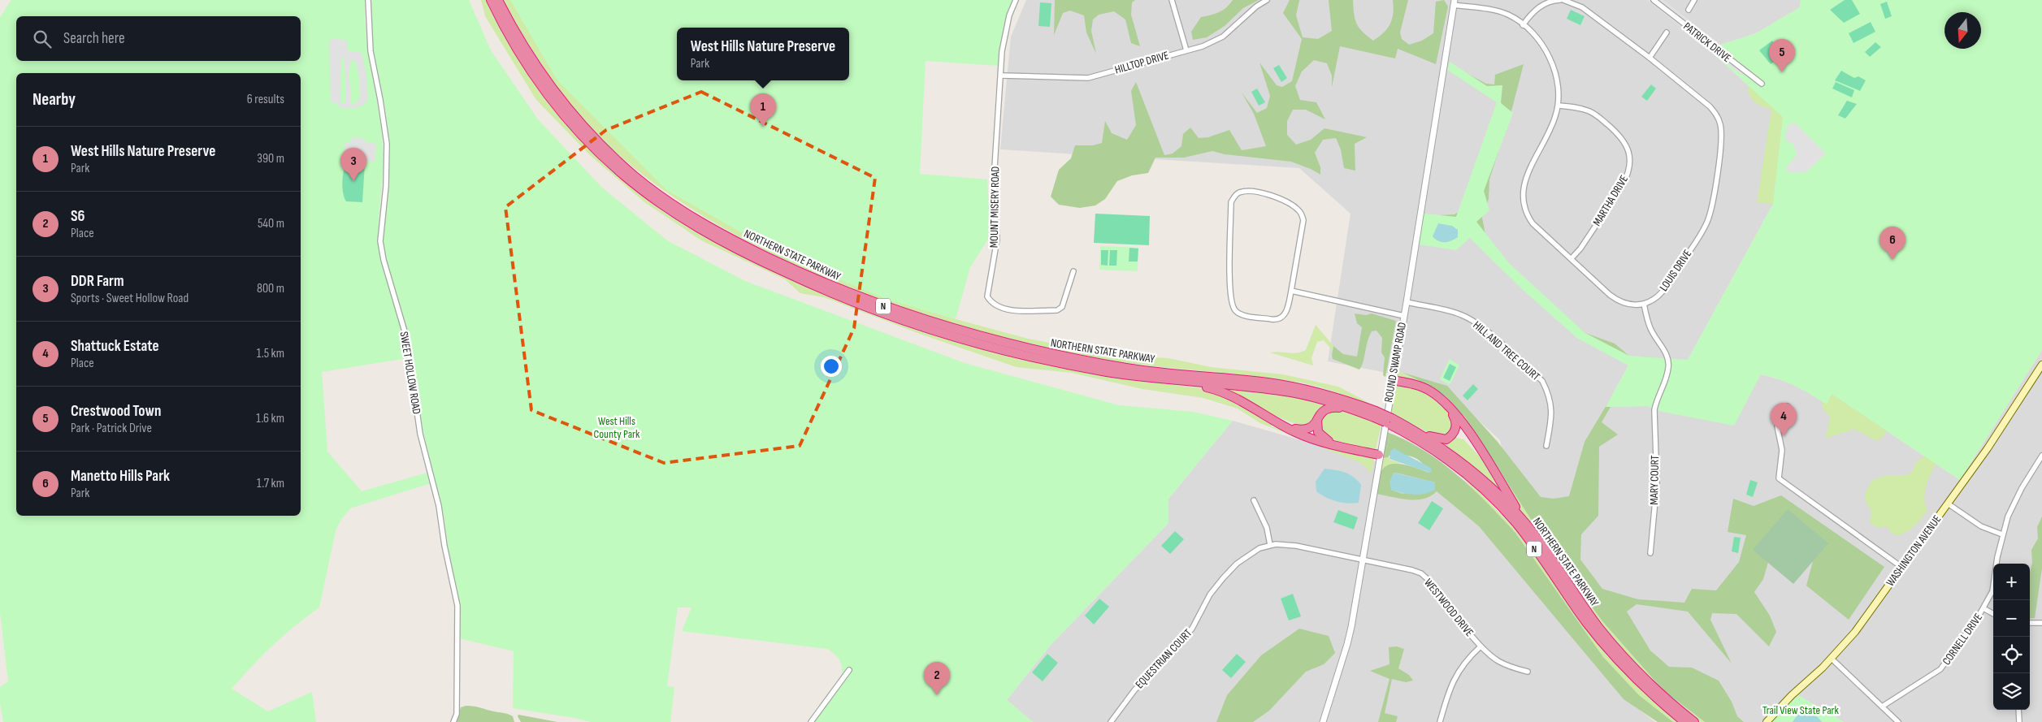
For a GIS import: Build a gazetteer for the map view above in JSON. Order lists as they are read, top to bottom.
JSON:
{
  "streets": {
    "highway": ["NORTHERN STATE PARKWAY", "N"],
    "main road": ["WASHINGTON AVENUE"],
    "street": [
      "PATRICK DRIVE",
      "HILLTOP DRIVE",
      "MARTHA DRIVE",
      "MOUNT MISERY ROAD",
      "LOUIS DRIVE",
      "HILL AND TREE COURT",
      "ROUND SWAMP ROAD",
      "SWEET HOLLOW ROAD",
      "MARY COURT",
      "WESTWOOD DRIVE",
      "CORNELL DRIVE",
      "EQUESTRIAN COURT"
    ]
  },
  "crossings": [
    ["PATRICK DRIVE", "LOUIS DRIVE"],
    ["HILLTOP DRIVE", "MOUNT MISERY ROAD"],
    ["LOUIS DRIVE", "MARY COURT"],
    ["HILL AND TREE COURT", "ROUND SWAMP ROAD"],
    ["ROUND SWAMP ROAD", "WESTWOOD DRIVE"],
    ["ROUND SWAMP ROAD", "EQUESTRIAN COURT"],
    ["WESTWOOD DRIVE", "EQUESTRIAN COURT"]
  ],
  "parks": ["West Hills County Park", "Trail View State Park"],
  "north": "bottom",
  "page": {
    "search": "Search here",
    "popup": ["West Hills Nature Preserve", "Park"],
    "pins": [
      "5",
      "1",
      "3",
      "6",
      "4",
      "2"
    ],
    "heading": ["Nearby", "6 results"],
    "list": [
      {
        "mark": "1",
        "name": "West Hills Nature Preserve",
        "note": "Park",
        "value": "390 m"
      },
      {
        "mark": "2",
        "name": "S6",
        "note": "Place",
        "value": "540 m"
      },
      {
        "mark": "3",
        "name": "DDR Farm",
        "note": "Sports · Sweet Hollow Road",
        "value": "800 m"
      },
      {
        "mark": "4",
        "name": "Shattuck Estate",
        "note": "Place",
        "value": "1.5 km"
      },
      {
        "mark": "5",
        "name": "Crestwood Town",
        "note": "Park · Patrick Drive",
        "value": "1.6 km"
      },
      {
        "mark": "6",
        "name": "Manetto Hills Park",
        "note": "Park",
        "value": "1.7 km"
      }
    ],
    "map_buttons": ["+", "−"]
  }
}
